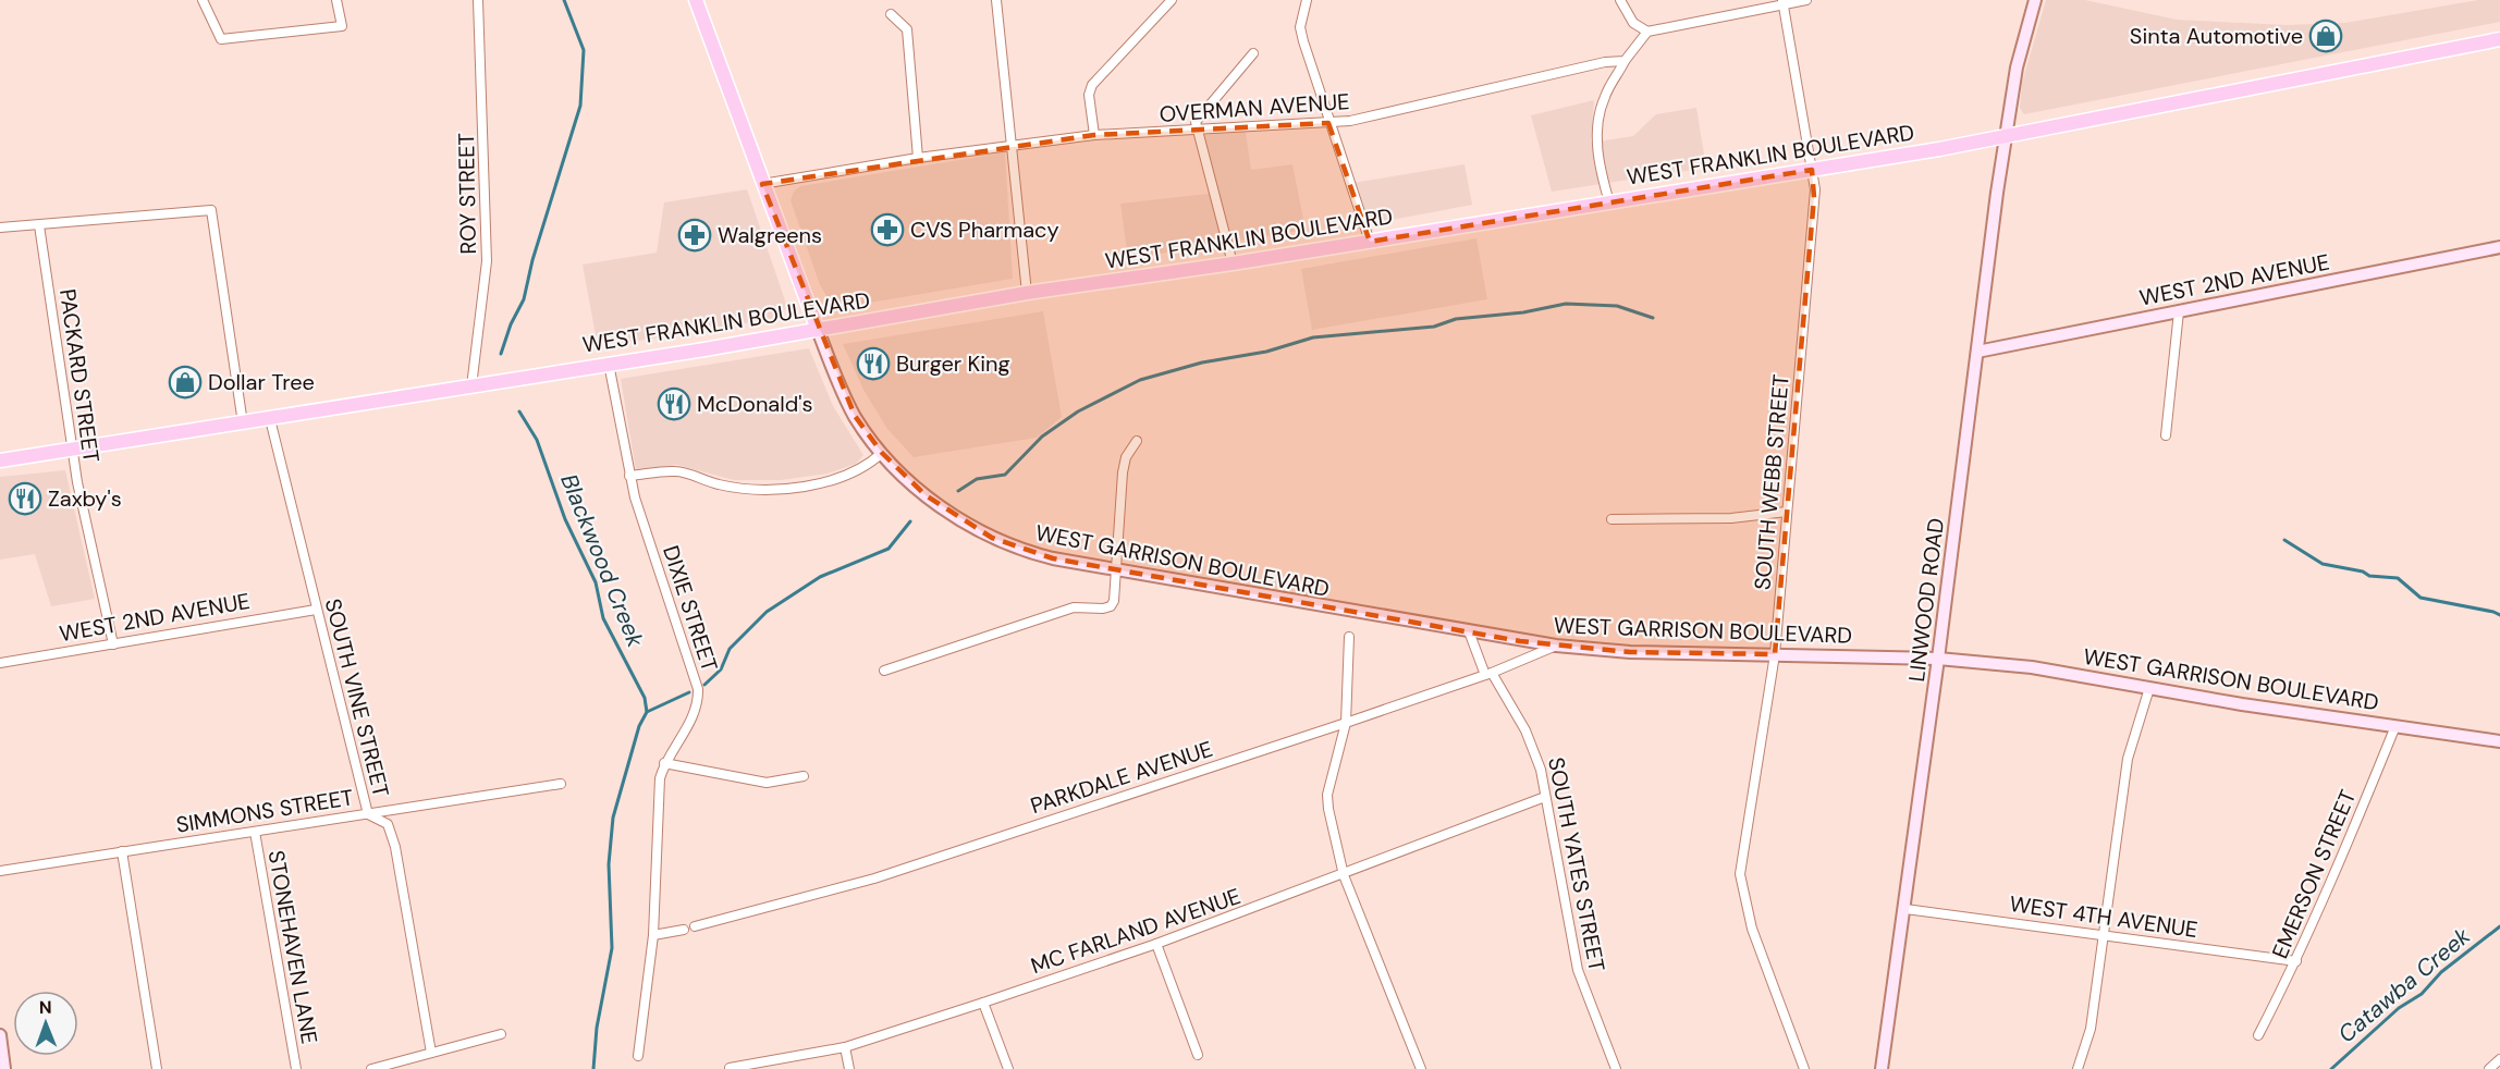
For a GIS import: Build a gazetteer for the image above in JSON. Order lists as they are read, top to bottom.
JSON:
{
  "streets": {
    "main road": [
      "WEST FRANKLIN BOULEVARD",
      "WEST 2ND AVENUE",
      "WEST GARRISON BOULEVARD",
      "LINWOOD ROAD"
    ],
    "street": [
      "OVERMAN AVENUE",
      "ROY STREET",
      "PACKARD STREET",
      "SOUTH WEBB STREET",
      "DIXIE STREET",
      "SOUTH VINE STREET",
      "PARKDALE AVENUE",
      "SIMMONS STREET",
      "SOUTH YATES STREET",
      "EMERSON STREET",
      "WEST 4TH AVENUE",
      "MC FARLAND AVENUE",
      "STONEHAVEN LANE"
    ]
  },
  "crossings": [
    ["WEST FRANKLIN BOULEVARD", "ROY STREET"],
    ["WEST FRANKLIN BOULEVARD", "PACKARD STREET"],
    ["WEST FRANKLIN BOULEVARD", "SOUTH WEBB STREET"],
    ["WEST FRANKLIN BOULEVARD", "WEST GARRISON BOULEVARD"],
    ["WEST FRANKLIN BOULEVARD", "LINWOOD ROAD"],
    ["WEST FRANKLIN BOULEVARD", "DIXIE STREET"],
    ["WEST FRANKLIN BOULEVARD", "SOUTH VINE STREET"],
    ["WEST 2ND AVENUE", "PACKARD STREET"],
    ["WEST 2ND AVENUE", "LINWOOD ROAD"],
    ["WEST 2ND AVENUE", "SOUTH VINE STREET"],
    ["SOUTH WEBB STREET", "WEST GARRISON BOULEVARD"],
    ["WEST GARRISON BOULEVARD", "LINWOOD ROAD"],
    ["WEST GARRISON BOULEVARD", "PARKDALE AVENUE"],
    ["WEST GARRISON BOULEVARD", "SOUTH YATES STREET"],
    ["WEST GARRISON BOULEVARD", "EMERSON STREET"],
    ["LINWOOD ROAD", "WEST 4TH AVENUE"],
    ["SOUTH VINE STREET", "SIMMONS STREET"],
    ["PARKDALE AVENUE", "SOUTH YATES STREET"],
    ["SIMMONS STREET", "STONEHAVEN LANE"],
    ["SOUTH YATES STREET", "MC FARLAND AVENUE"],
    ["EMERSON STREET", "WEST 4TH AVENUE"]
  ],
  "water": ["Blackwood Creek", "Catawba Creek"],
  "places": {
    "shop": ["Sinta Automotive", "Dollar Tree"],
    "pharmacy": ["CVS Pharmacy", "Walgreens"],
    "restaurant": ["Burger King", "McDonald's", "Zaxby's"]
  },
  "north": "top"
}
